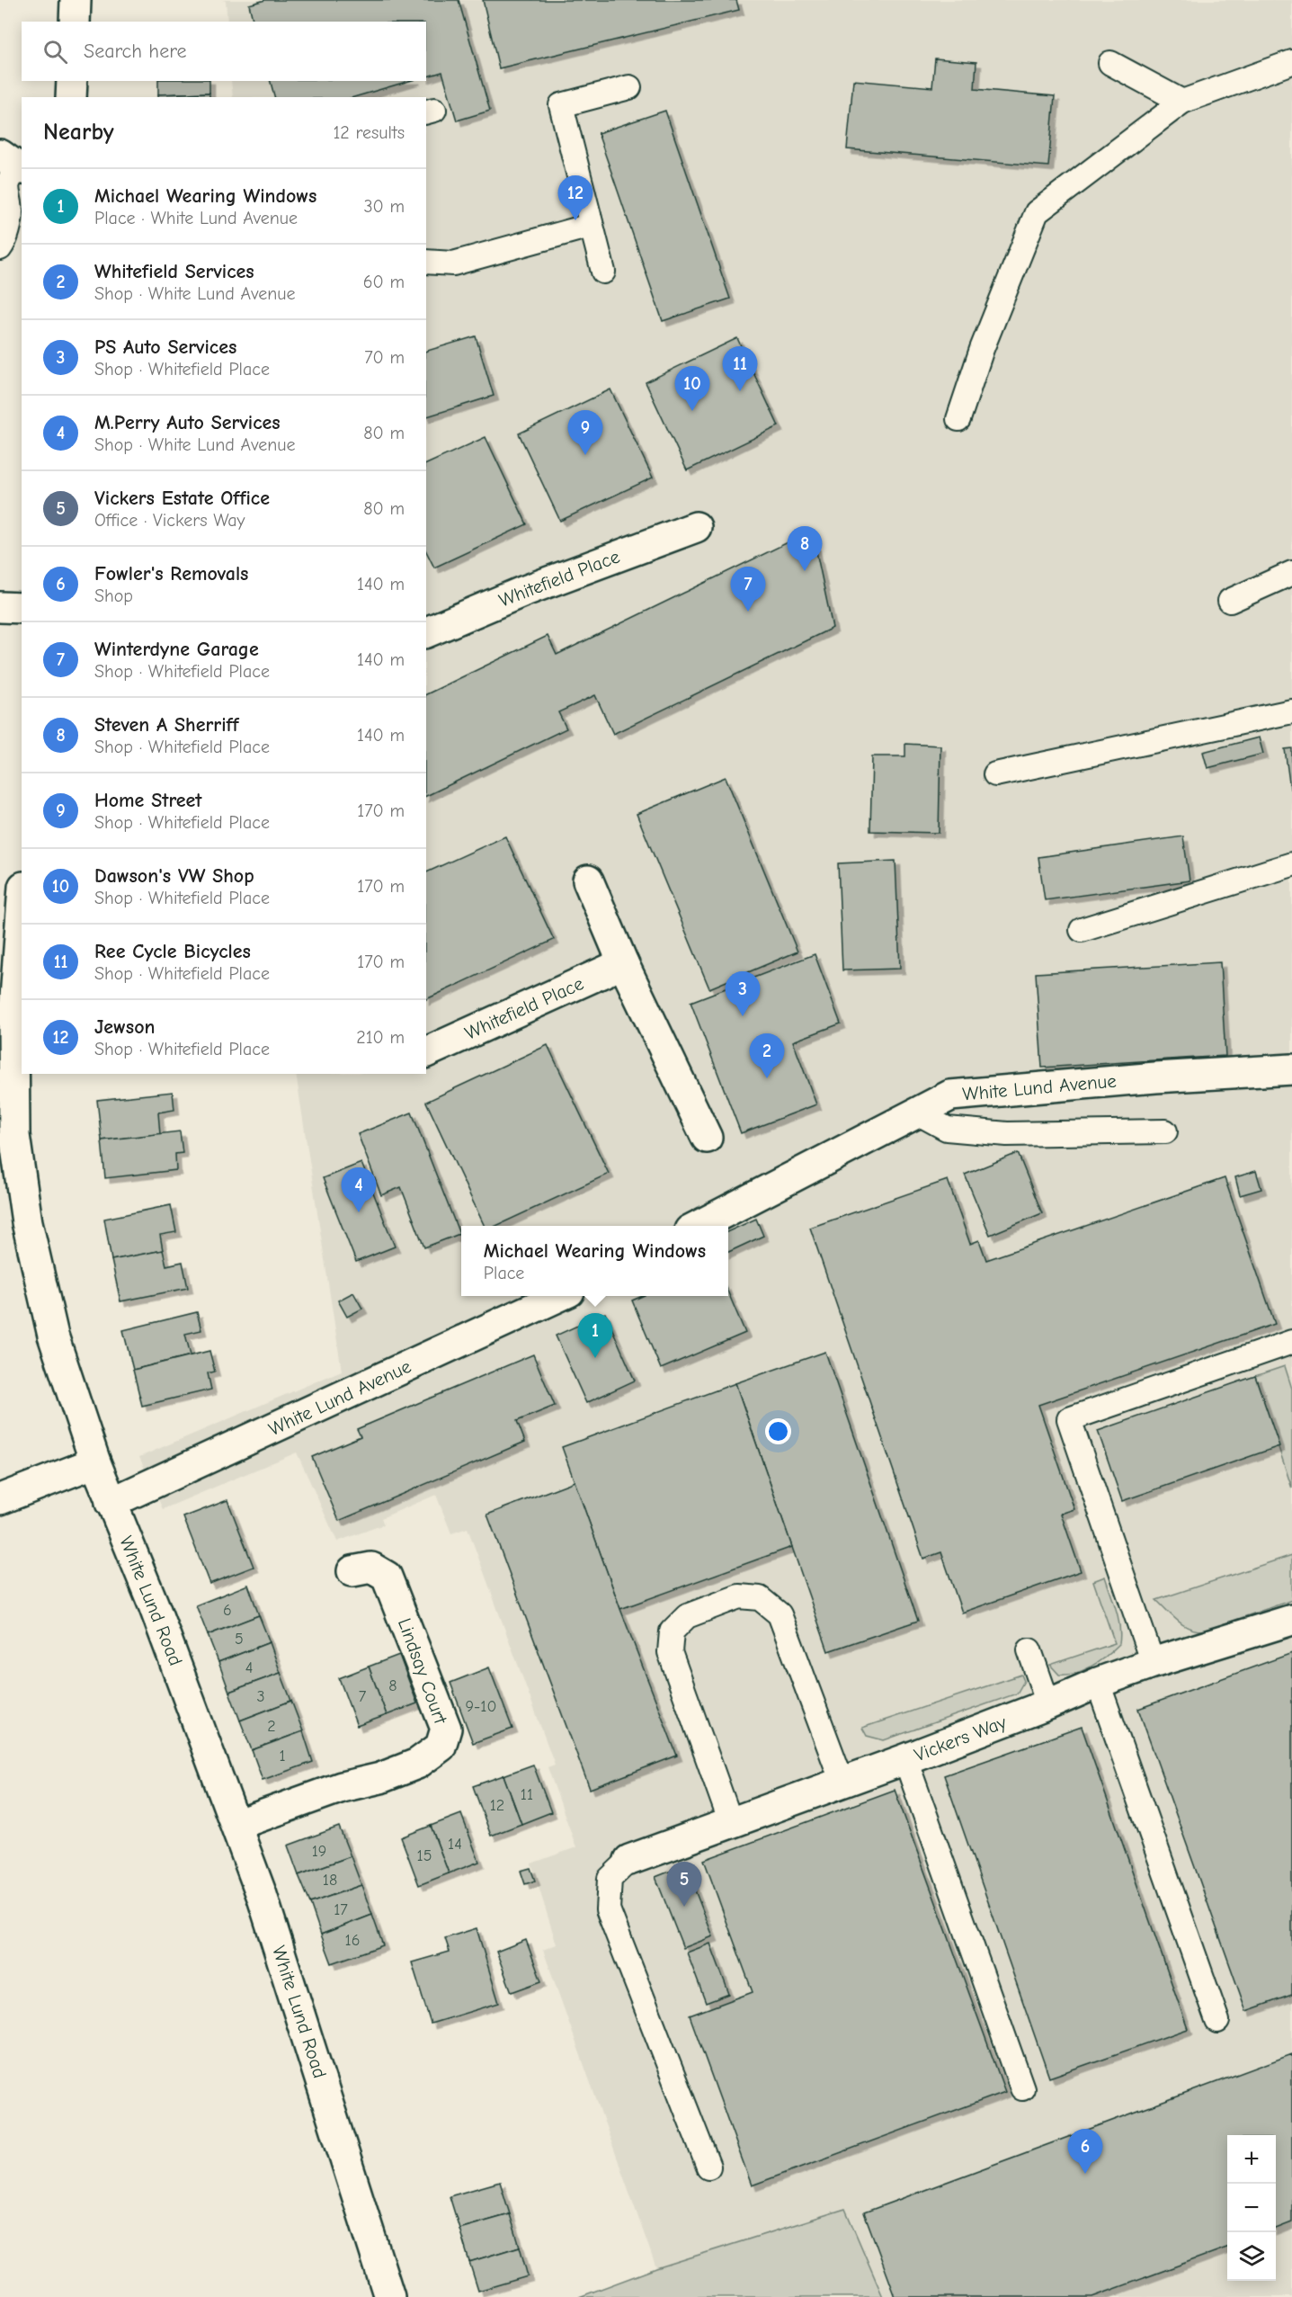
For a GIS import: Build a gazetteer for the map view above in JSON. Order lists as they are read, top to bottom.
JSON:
{
  "streets": {
    "street": [
      "Whitefield Place",
      "White Lund Avenue",
      "White Lund Road",
      "Lindsay Court",
      "Vickers Way"
    ]
  },
  "crossings": [
    ["White Lund Avenue", "White Lund Road"],
    ["White Lund Road", "Lindsay Court"]
  ],
  "house_numbers": [
    "6",
    "5",
    "4",
    "8",
    "3",
    "7",
    "9-10",
    "2",
    "1",
    "11",
    "12",
    "14",
    "19",
    "15",
    "18",
    "17",
    "16"
  ],
  "page": {
    "search": "Search here",
    "heading": ["Nearby", "12 results"],
    "list": [
      {
        "mark": "1",
        "name": "Michael Wearing Windows",
        "note": "Place · White Lund Avenue",
        "value": "30 m"
      },
      {
        "mark": "2",
        "name": "Whitefield Services",
        "note": "Shop · White Lund Avenue",
        "value": "60 m"
      },
      {
        "mark": "3",
        "name": "PS Auto Services",
        "note": "Shop · Whitefield Place",
        "value": "70 m"
      },
      {
        "mark": "4",
        "name": "M.Perry Auto Services",
        "note": "Shop · White Lund Avenue",
        "value": "80 m"
      },
      {
        "mark": "5",
        "name": "Vickers Estate Office",
        "note": "Office · Vickers Way",
        "value": "80 m"
      },
      {
        "mark": "6",
        "name": "Fowler's Removals",
        "note": "Shop",
        "value": "140 m"
      },
      {
        "mark": "7",
        "name": "Winterdyne Garage",
        "note": "Shop · Whitefield Place",
        "value": "140 m"
      },
      {
        "mark": "8",
        "name": "Steven A Sherriff",
        "note": "Shop · Whitefield Place",
        "value": "140 m"
      },
      {
        "mark": "9",
        "name": "Home Street",
        "note": "Shop · Whitefield Place",
        "value": "170 m"
      },
      {
        "mark": "10",
        "name": "Dawson's VW Shop",
        "note": "Shop · Whitefield Place",
        "value": "170 m"
      },
      {
        "mark": "11",
        "name": "Ree Cycle Bicycles",
        "note": "Shop · Whitefield Place",
        "value": "170 m"
      },
      {
        "mark": "12",
        "name": "Jewson",
        "note": "Shop · Whitefield Place",
        "value": "210 m"
      }
    ],
    "pins": [
      "12",
      "11",
      "10",
      "9",
      "8",
      "7",
      "3",
      "2",
      "4",
      "1",
      "5",
      "6"
    ],
    "popup": ["Michael Wearing Windows", "Place"],
    "map_buttons": ["+", "−"]
  }
}
